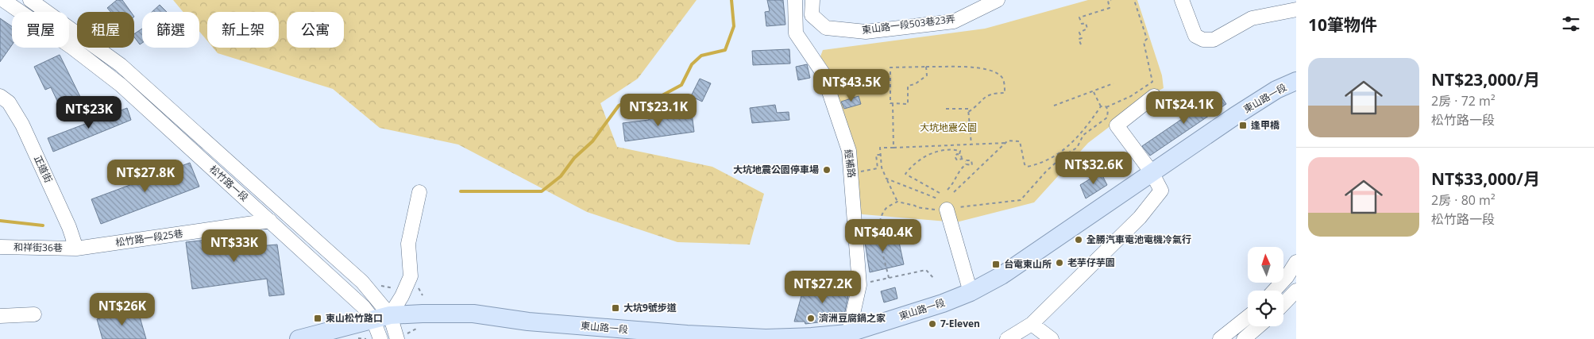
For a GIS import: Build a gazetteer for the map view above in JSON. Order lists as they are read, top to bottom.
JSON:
{
  "streets": {
    "main road": ["東山路一段"],
    "street": [
      "東山路一段503巷23弄",
      "經補路",
      "正道街",
      "松竹路一段",
      "松竹路一段25巷",
      "和祥街36巷"
    ]
  },
  "crossings": [
    ["東山路一段", "經補路"],
    ["東山路一段", "松竹路一段"],
    ["正道街", "松竹路一段25巷"],
    ["正道街", "和祥街36巷"],
    ["松竹路一段", "松竹路一段25巷"],
    ["松竹路一段25巷", "和祥街36巷"]
  ],
  "parks": ["大坑地震公園"],
  "places": {
    "transit": [
      "逢甲橋",
      "台電東山所",
      "大坑9號步道",
      "東山松竹路口"
    ],
    "other": [
      "大坑地震公園停車場",
      "全勝汽車電池電機冷氣行",
      "老芋仔芋園",
      "濟洲豆腐鍋之家",
      "7-Eleven"
    ]
  },
  "north": "top",
  "page": {
    "heading": "10筆物件",
    "chip": [
      "買屋",
      "租屋",
      "篩選",
      "新上架",
      "公寓"
    ],
    "list": [
      {
        "name": "NT$23,000/月",
        "note": "2房 · 72 m² · 松竹路一段"
      },
      {
        "name": "NT$33,000/月",
        "note": "2房 · 80 m² · 松竹路一段"
      }
    ],
    "price": [
      "NT$43.5K",
      "NT$24.1K",
      "NT$23.1K",
      "NT$23K",
      "NT$32.6K",
      "NT$27.8K",
      "NT$40.4K",
      "NT$33K",
      "NT$27.2K",
      "NT$26K"
    ]
  }
}
